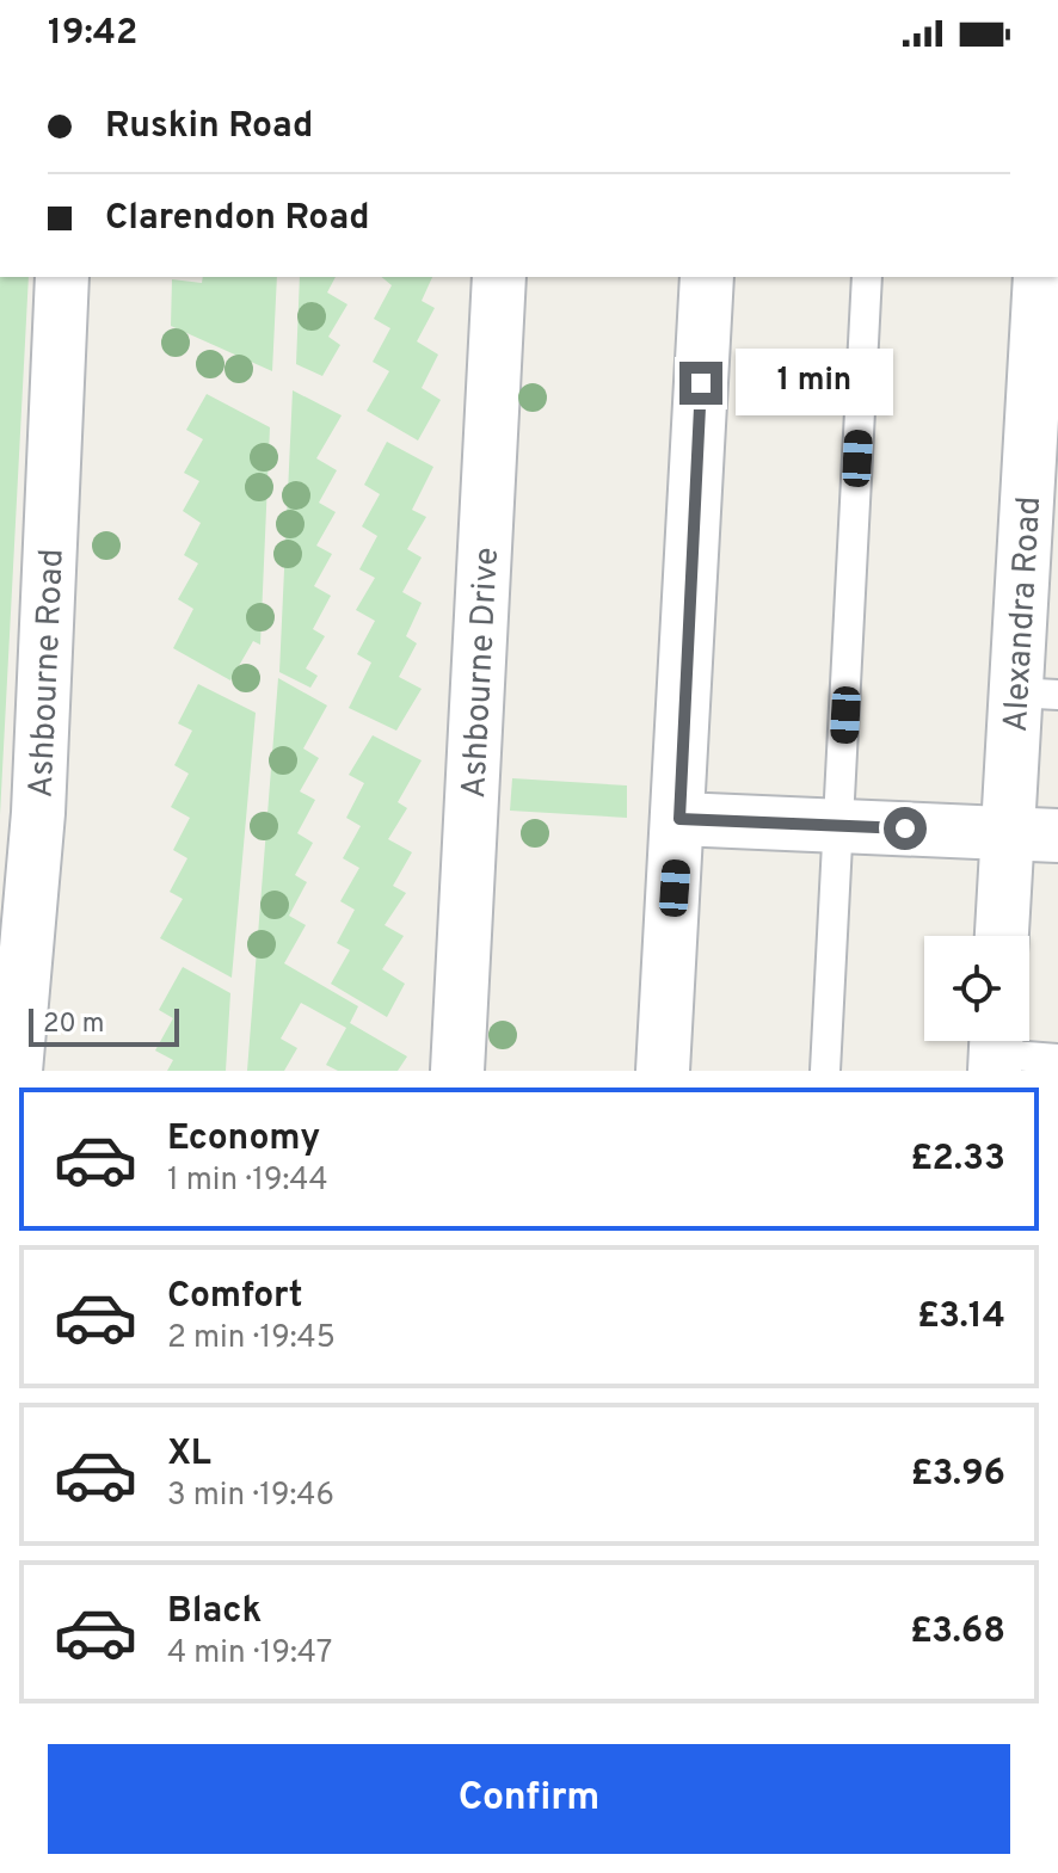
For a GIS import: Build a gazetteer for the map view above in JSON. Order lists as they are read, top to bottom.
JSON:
{
  "streets": {
    "street": ["Alexandra Road", "Ashbourne Drive", "Ashbourne Road"]
  },
  "scale_bar": "20 m",
  "page": {
    "status": "19:42",
    "banner": ["Ruskin Road", "Clarendon Road"],
    "bubble": "1 min",
    "scale": "20 m",
    "list": [
      {
        "name": "Economy",
        "note": "1 min · 19:44",
        "value": "£2.33"
      },
      {
        "name": "Comfort",
        "note": "2 min · 19:45",
        "value": "£3.14"
      },
      {
        "name": "XL",
        "note": "3 min · 19:46",
        "value": "£3.96"
      },
      {
        "name": "Black",
        "note": "4 min · 19:47",
        "value": "£3.68"
      }
    ],
    "buttons": "Confirm"
  }
}
